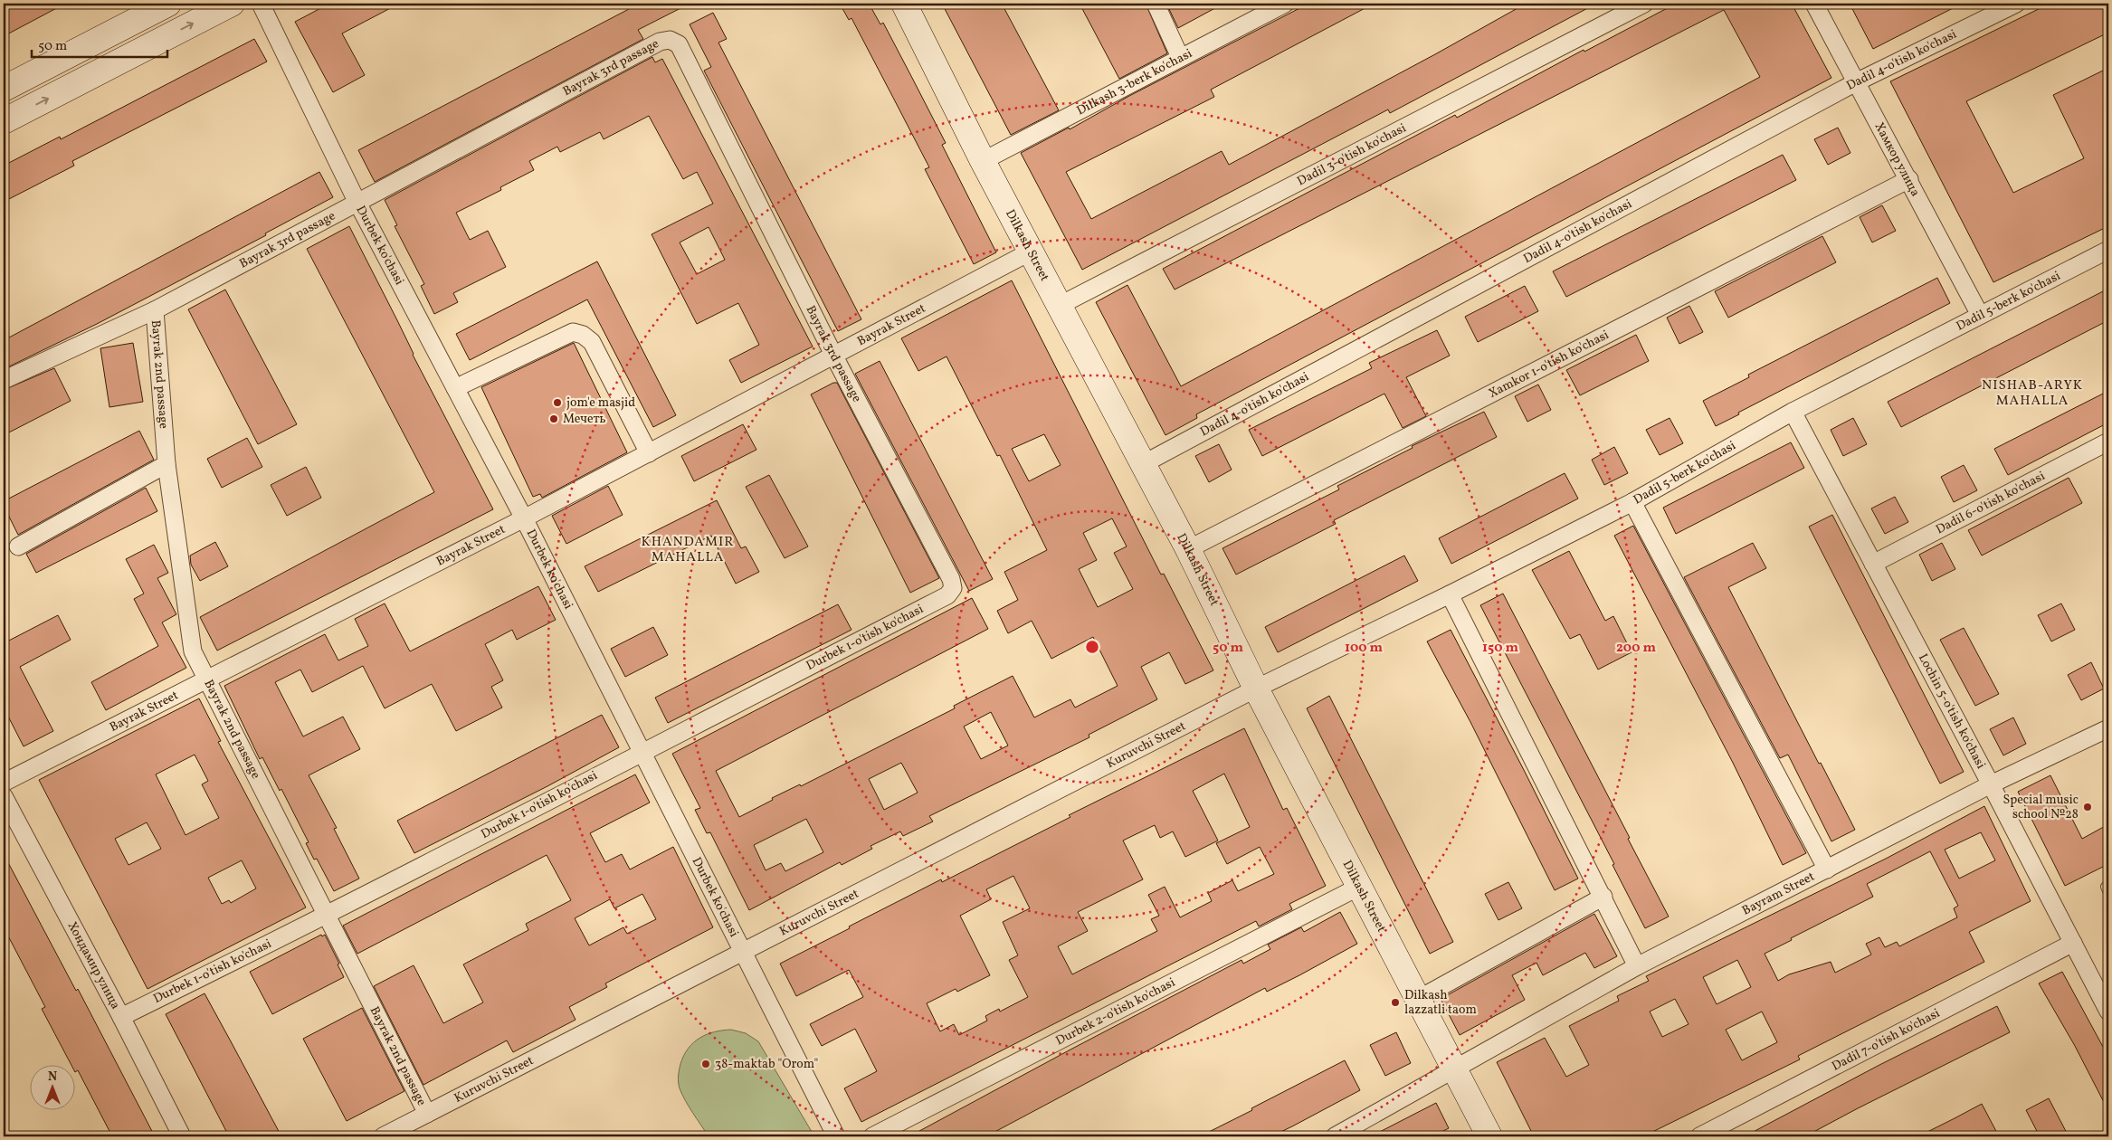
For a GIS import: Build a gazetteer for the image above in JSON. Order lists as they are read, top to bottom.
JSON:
{
  "streets": {
    "street": [
      "Dadil 4-o'tish ko'chasi",
      "Bayrak 3rd passage",
      "Dilkash 3-berk ko'chasi",
      "Dadil 3-o'tish ko'chasi",
      "Хамкор улица",
      "Durbek ko'chasi",
      "Dilkash Street",
      "Dadil 5-berk ko'chasi",
      "Bayrak Street",
      "Xamkor 1-o'tish ko'chasi",
      "Bayrak 2nd passage",
      "Dadil 6-o'tish ko'chasi",
      "Durbek 1-o'tish ko'chasi",
      "Lochin 5-o'tish ko'chasi",
      "Kuruvchi Street",
      "Bayram Street",
      "Хондамир улица",
      "Durbek 2-o'tish ko'chasi",
      "Dadil 7-o'tish ko'chasi"
    ]
  },
  "crossings": [
    ["Dadil 4-o'tish ko'chasi", "Хамкор улица"],
    ["Dadil 4-o'tish ko'chasi", "Dilkash Street"],
    ["Bayrak 3rd passage", "Durbek ko'chasi"],
    ["Bayrak 3rd passage", "Bayrak Street"],
    ["Bayrak 3rd passage", "Bayrak 2nd passage"],
    ["Bayrak 3rd passage", "Durbek 1-o'tish ko'chasi"],
    ["Dilkash 3-berk ko'chasi", "Dilkash Street"],
    ["Dadil 3-o'tish ko'chasi", "Dilkash Street"],
    ["Хамкор улица", "Dadil 5-berk ko'chasi"],
    ["Хамкор улица", "Xamkor 1-o'tish ko'chasi"],
    ["Durbek ko'chasi", "Bayrak Street"],
    ["Durbek ko'chasi", "Durbek 1-o'tish ko'chasi"],
    ["Durbek ko'chasi", "Kuruvchi Street"],
    ["Dilkash Street", "Dadil 5-berk ko'chasi"],
    ["Dilkash Street", "Bayrak Street"],
    ["Dilkash Street", "Xamkor 1-o'tish ko'chasi"],
    ["Dilkash Street", "Kuruvchi Street"],
    ["Dilkash Street", "Bayram Street"],
    ["Dilkash Street", "Durbek 2-o'tish ko'chasi"],
    ["Dadil 5-berk ko'chasi", "Lochin 5-o'tish ko'chasi"],
    ["Dadil 5-berk ko'chasi", "Kuruvchi Street"],
    ["Bayrak Street", "Bayrak 2nd passage"],
    ["Bayrak 2nd passage", "Durbek 1-o'tish ko'chasi"],
    ["Bayrak 2nd passage", "Kuruvchi Street"],
    ["Dadil 6-o'tish ko'chasi", "Lochin 5-o'tish ko'chasi"],
    ["Durbek 1-o'tish ko'chasi", "Хондамир улица"],
    ["Lochin 5-o'tish ko'chasi", "Bayram Street"],
    ["Lochin 5-o'tish ko'chasi", "Dadil 7-o'tish ko'chasi"]
  ],
  "districts": ["NISHAB-ARYK MAHALLA", "KHANDAMIR MAHALLA"],
  "places": [
    "jom'e masjid",
    "Мечеть",
    "Special music school №28",
    "Dilkash lazzatli taom",
    "38-maktab \"Orom\""
  ],
  "scale_bar": "50 m",
  "north": "top",
  "rings": [
    "50 m",
    "100 m",
    "150 m",
    "200 m"
  ]
}
